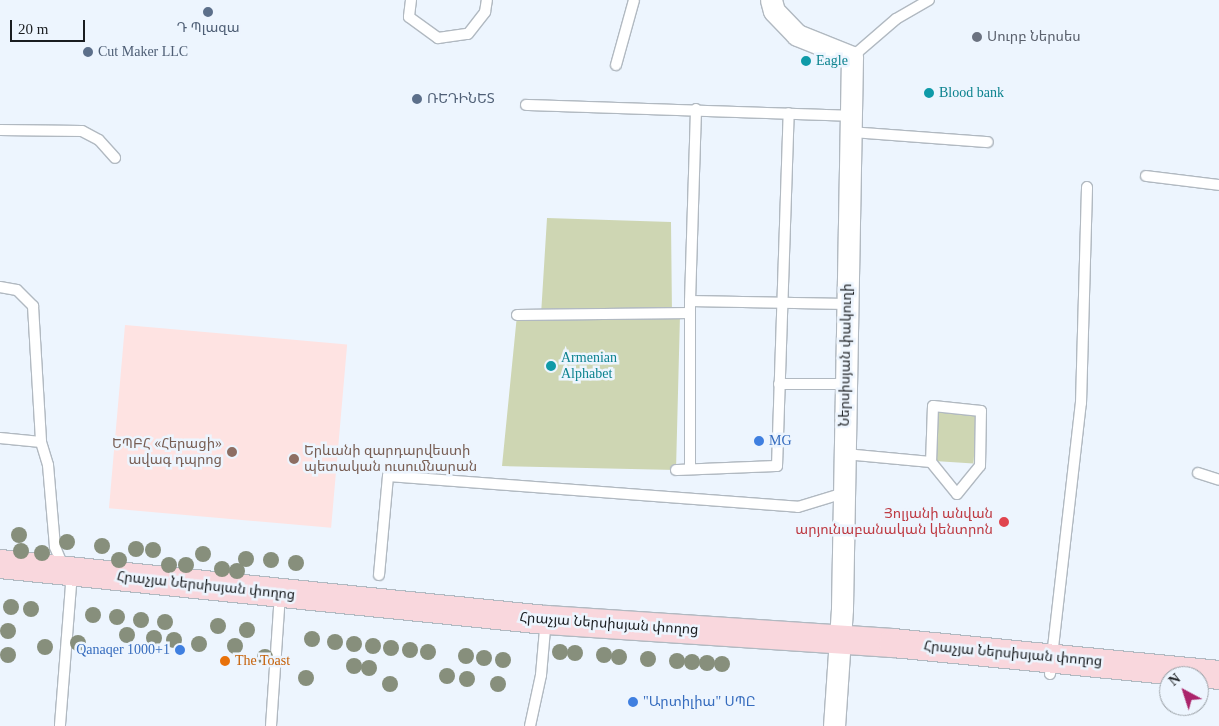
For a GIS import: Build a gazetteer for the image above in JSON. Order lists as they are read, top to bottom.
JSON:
{
  "streets": {
    "street": ["Ներսիսյան փակուղի", "Հրաչյա Ներսիսյան փողոց"]
  },
  "crossings": [
    ["Ներսիսյան փակուղի", "Հրաչյա Ներսիսյան փողոց"]
  ],
  "places": [
    "Դ Պլազա",
    "Սուրբ Ներսես",
    "Cut Maker LLC",
    "Eagle",
    "Blood bank",
    "ՌԵԴԻՆԵՏ",
    "Armenian Alphabet",
    "MG",
    "ԵՊԲՀ «Հերացի» ավագ դպրոց",
    "Երևանի զարդարվեստի պետական ուսումնարան",
    "Յոլյանի անվան արյունաբանական կենտրոն",
    "Qanaqer 1000+1",
    "The Toast",
    "\"Արտիլիա\" ՍՊԸ"
  ],
  "scale_bar": "20 m",
  "north": "top left"
}
